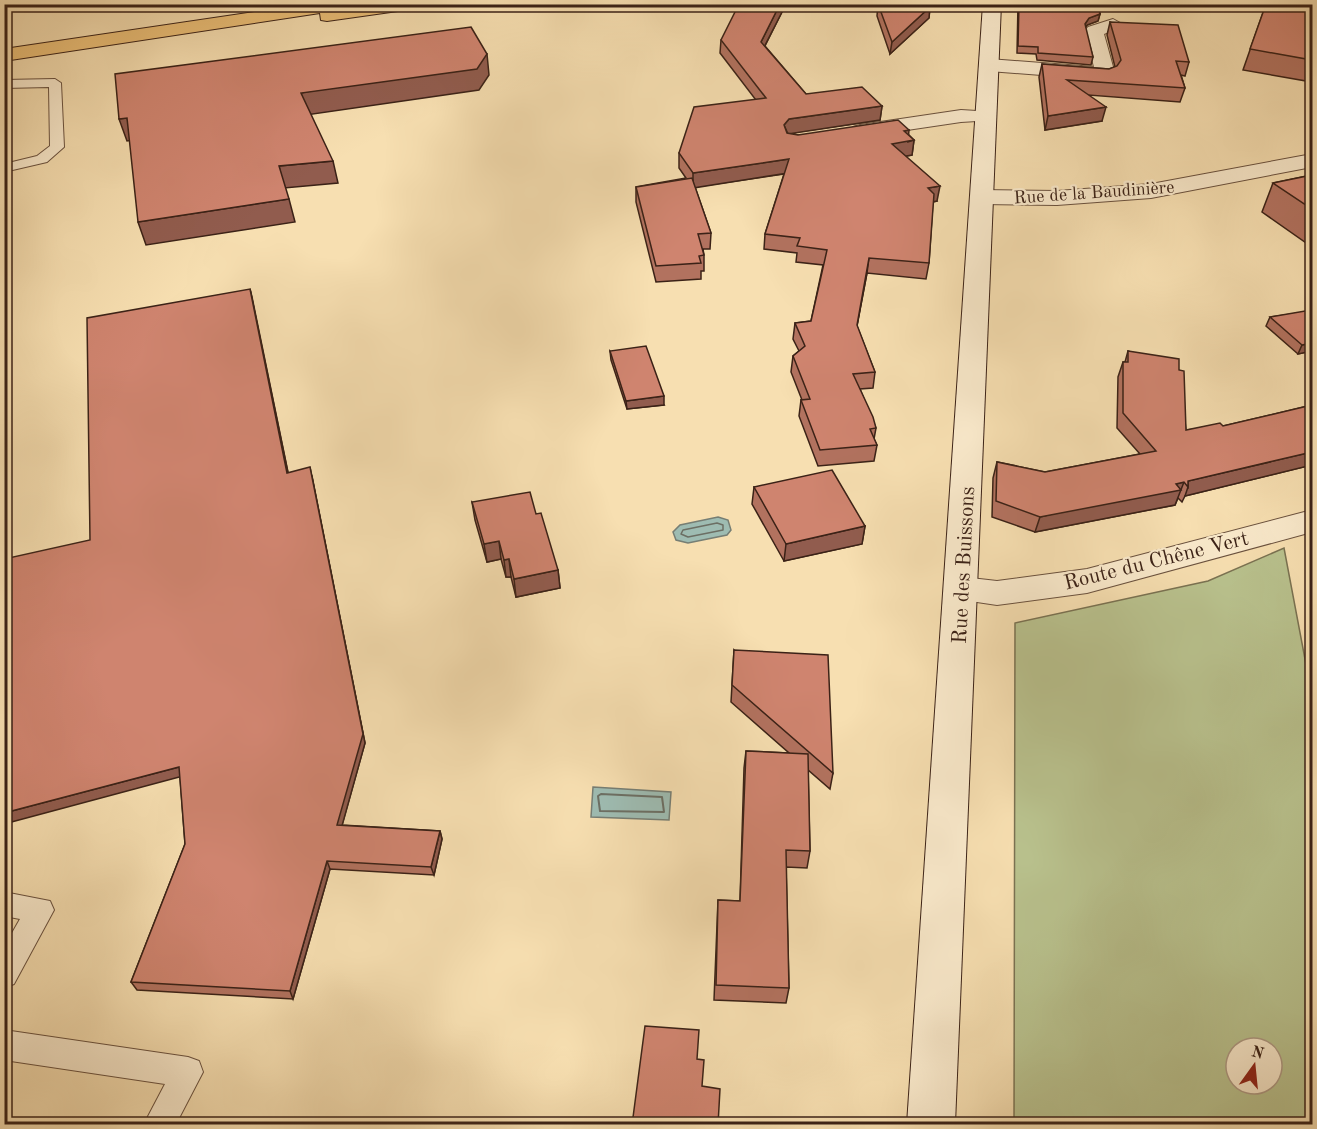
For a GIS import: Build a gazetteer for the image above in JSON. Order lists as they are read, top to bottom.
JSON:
{
  "streets": {
    "street": ["Rue de la Baudinière", "Route du Chêne Vert", "Rue des Buissons"]
  },
  "crossings": [
    ["Rue de la Baudinière", "Rue des Buissons"],
    ["Route du Chêne Vert", "Rue des Buissons"]
  ],
  "north": "top"
}
